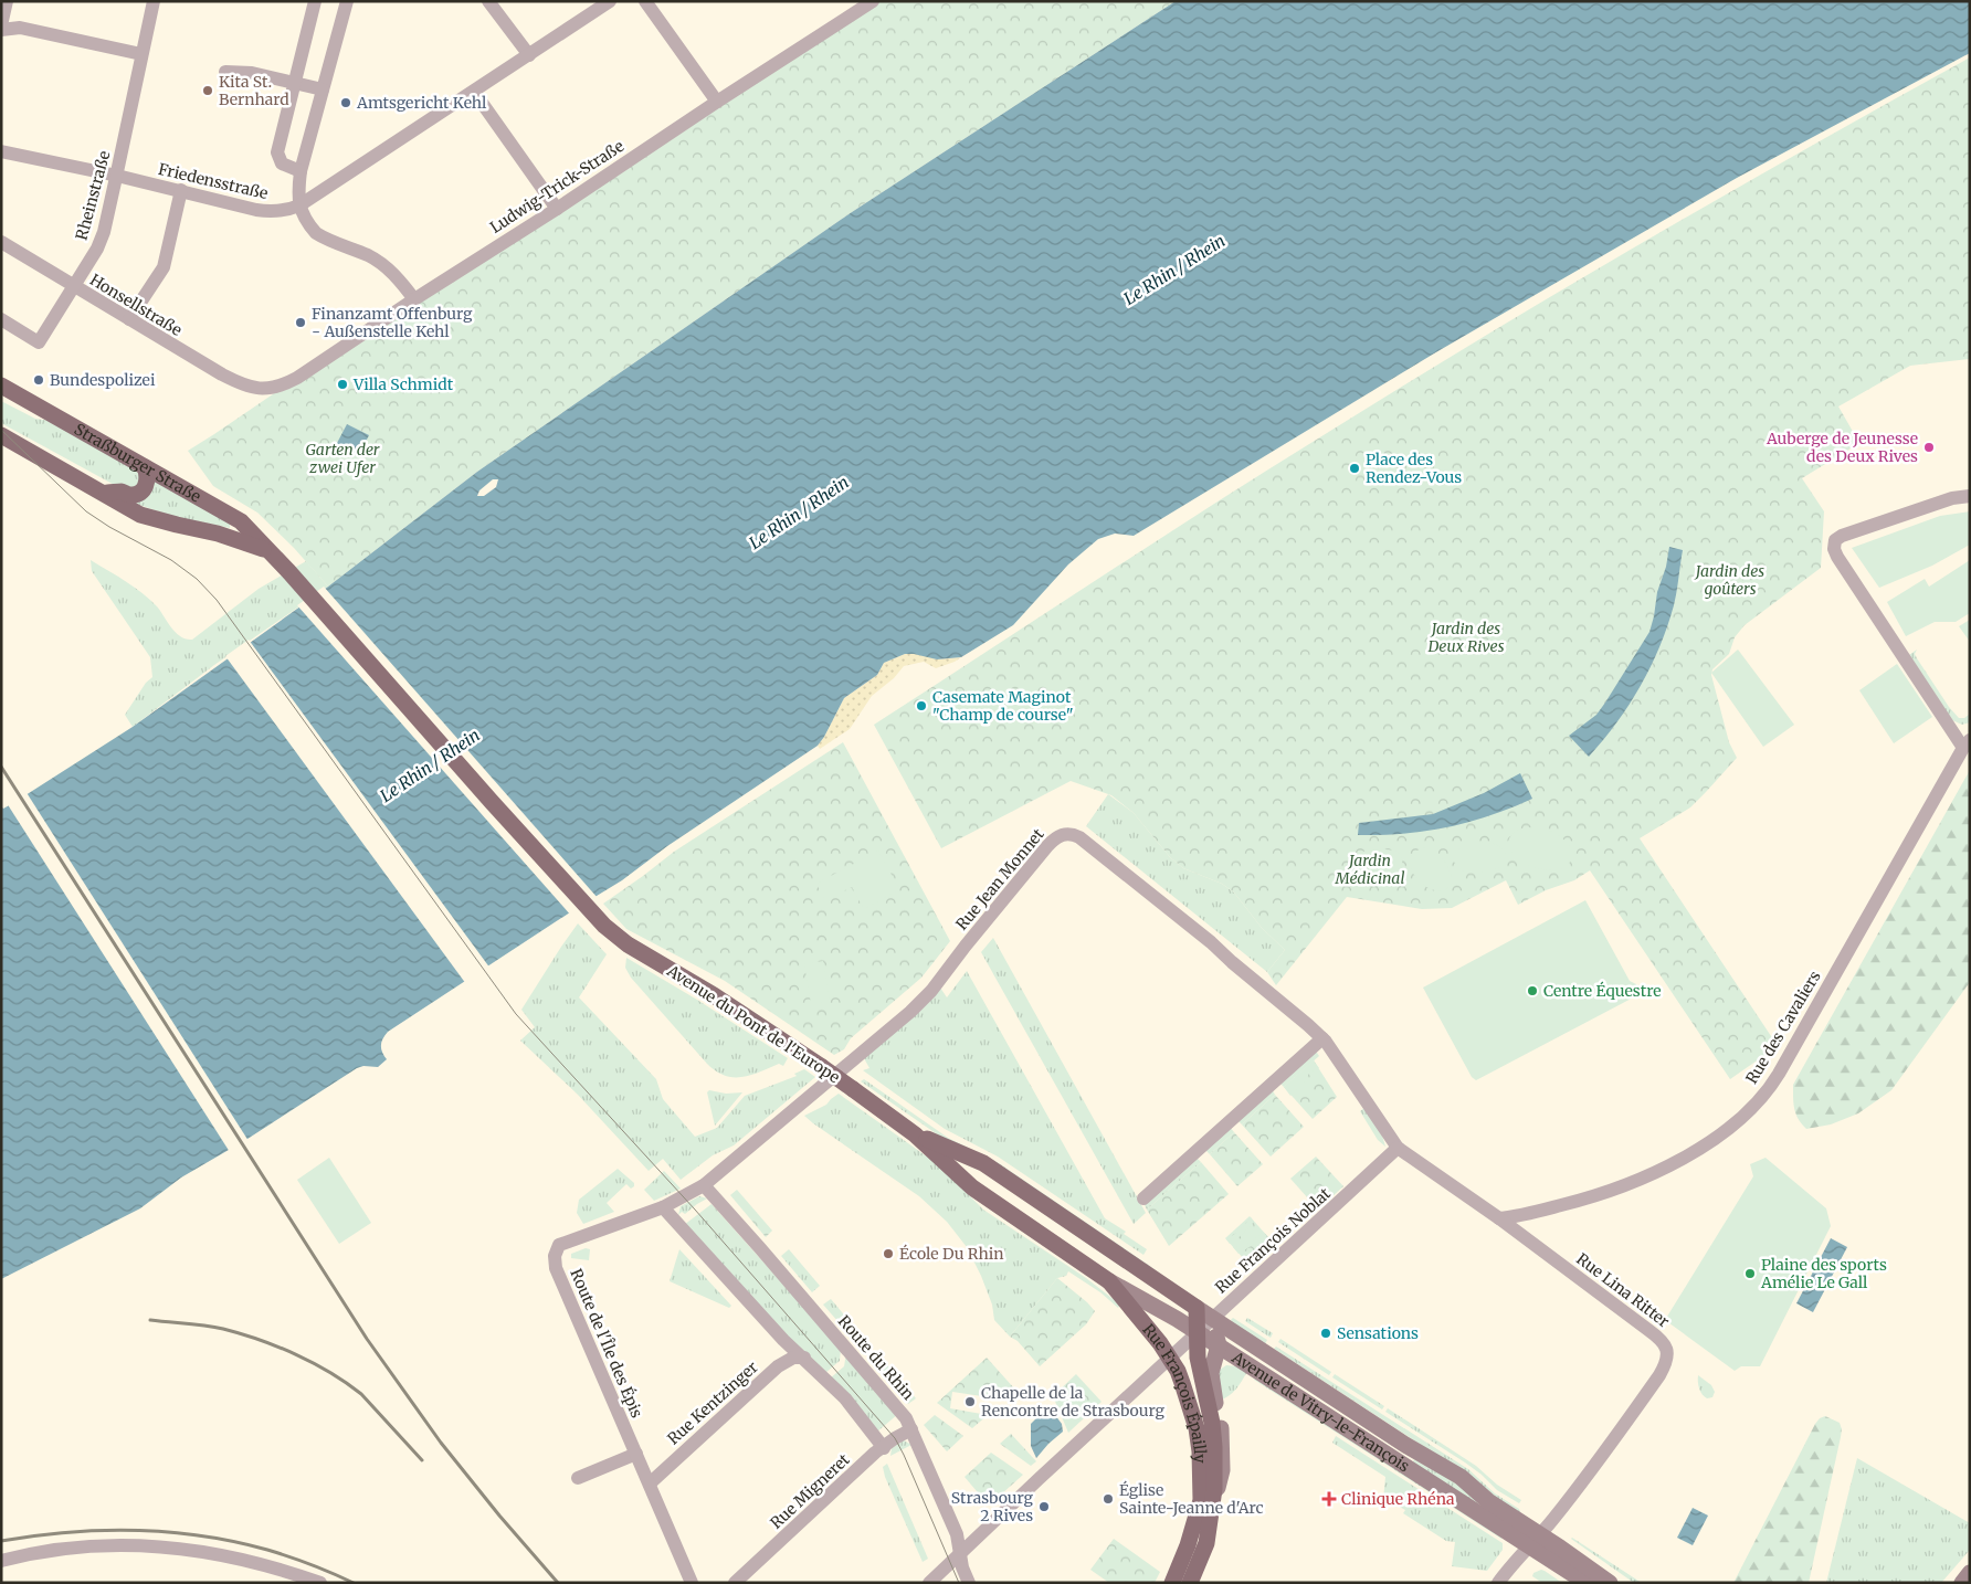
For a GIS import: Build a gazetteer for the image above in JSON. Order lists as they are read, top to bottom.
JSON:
{
  "streets": {
    "main road": [
      "Straßburger Straße",
      "Avenue du Pont de l'Europe",
      "Rue François Épailly",
      "Avenue de Vitry-le-François"
    ],
    "street": [
      "Friedensstraße",
      "Ludwig-Trick-Straße",
      "Rheinstraße",
      "Honsellstraße",
      "Rue Jean Monnet",
      "Rue des Cavaliers",
      "Rue François Noblat",
      "Rue Lina Ritter",
      "Route de l'Île des Épis",
      "Route du Rhin",
      "Rue Kentzinger",
      "Rue Migneret"
    ]
  },
  "crossings": [
    ["Friedensstraße", "Rheinstraße"],
    ["Ludwig-Trick-Straße", "Honsellstraße"],
    ["Rheinstraße", "Honsellstraße"],
    ["Straßburger Straße", "Avenue du Pont de l'Europe"],
    ["Rue Jean Monnet", "Rue François Noblat"],
    ["Rue Jean Monnet", "Rue Lina Ritter"],
    ["Rue Jean Monnet", "Route de l'Île des Épis"],
    ["Rue Jean Monnet", "Route du Rhin"],
    ["Avenue du Pont de l'Europe", "Rue François Noblat"],
    ["Avenue du Pont de l'Europe", "Rue François Épailly"],
    ["Avenue du Pont de l'Europe", "Avenue de Vitry-le-François"],
    ["Rue des Cavaliers", "Rue Lina Ritter"],
    ["Rue François Noblat", "Rue Lina Ritter"],
    ["Rue François Noblat", "Route du Rhin"],
    ["Rue François Noblat", "Rue François Épailly"],
    ["Rue François Noblat", "Avenue de Vitry-le-François"],
    ["Rue Lina Ritter", "Avenue de Vitry-le-François"],
    ["Route de l'Île des Épis", "Rue Kentzinger"],
    ["Route du Rhin", "Rue Migneret"],
    ["Rue François Épailly", "Avenue de Vitry-le-François"]
  ],
  "water": ["Le Rhin / Rhein"],
  "parks": [
    "Garten der zwei Ufer",
    "Jardin des goûters",
    "Jardin des Deux Rives",
    "Jardin Médicinal"
  ],
  "places": {
    "other": [
      "Kita St. Bernhard",
      "Amtsgericht Kehl",
      "Finanzamt Offenburg - Außenstelle Kehl",
      "Bundespolizei",
      "Villa Schmidt",
      "Auberge de Jeunesse des Deux Rives",
      "Place des Rendez-Vous",
      "Casemate Maginot \"Champ de course\"",
      "Centre Équestre",
      "École Du Rhin",
      "Plaine des sports Amélie Le Gall",
      "Sensations",
      "Chapelle de la Rencontre de Strasbourg",
      "Église Sainte-Jeanne d'Arc",
      "Strasbourg 2 Rives"
    ],
    "health": ["Clinique Rhéna"]
  }
}
